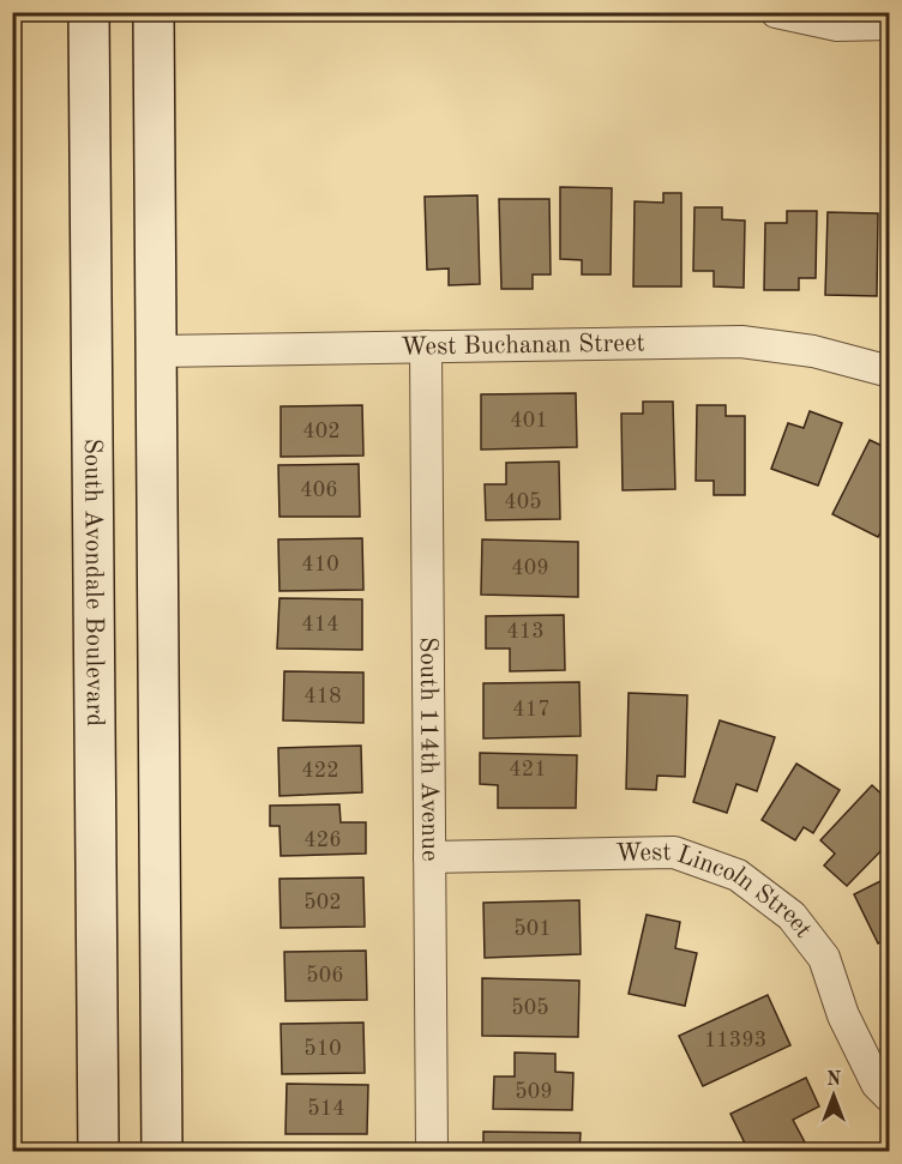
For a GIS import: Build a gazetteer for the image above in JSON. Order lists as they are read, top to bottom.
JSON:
{
  "streets": {
    "main road": ["South Avondale Boulevard"],
    "street": ["West Buchanan Street", "South 114th Avenue", "West Lincoln Street"]
  },
  "crossings": [
    ["West Buchanan Street", "South 114th Avenue"],
    ["South 114th Avenue", "West Lincoln Street"]
  ],
  "house_numbers": [
    "401",
    "402",
    "406",
    "405",
    "410",
    "409",
    "414",
    "413",
    "418",
    "417",
    "421",
    "422",
    "426",
    "502",
    "501",
    "506",
    "505",
    "11393",
    "510",
    "509",
    "514"
  ],
  "north": "top"
}
